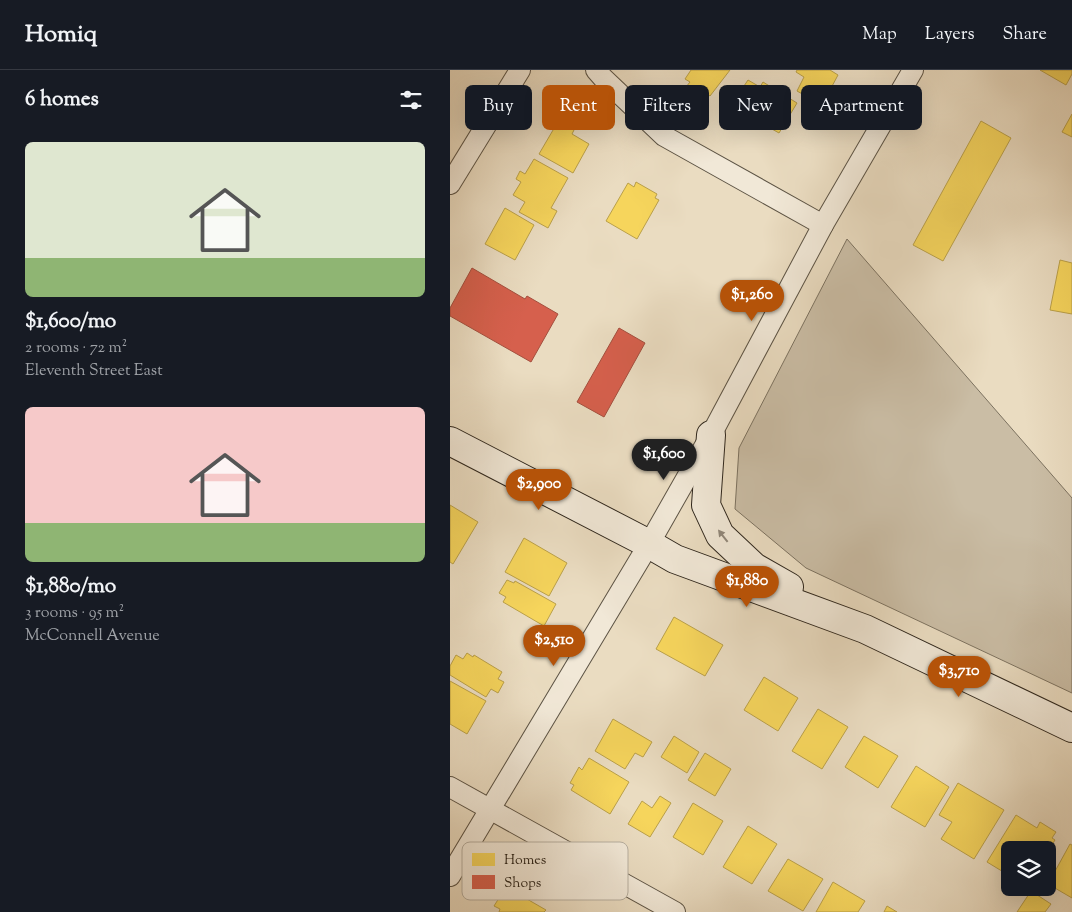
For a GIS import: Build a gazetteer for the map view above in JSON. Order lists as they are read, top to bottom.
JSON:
{
  "legend": ["Homes", "Shops"],
  "page": {
    "header": "Homiq",
    "nav": ["Map", "Layers", "Share"],
    "heading": "6 homes",
    "chip": [
      "Buy",
      "Rent",
      "Filters",
      "New",
      "Apartment"
    ],
    "list": [
      {
        "name": "$1,600/mo",
        "note": "2 rooms · 72 m² · Eleventh Street East"
      },
      {
        "name": "$1,880/mo",
        "note": "3 rooms · 95 m² · McConnell Avenue"
      }
    ],
    "price": [
      "$1,260",
      "$1,600",
      "$2,900",
      "$1,880",
      "$2,510",
      "$3,710"
    ]
  }
}
